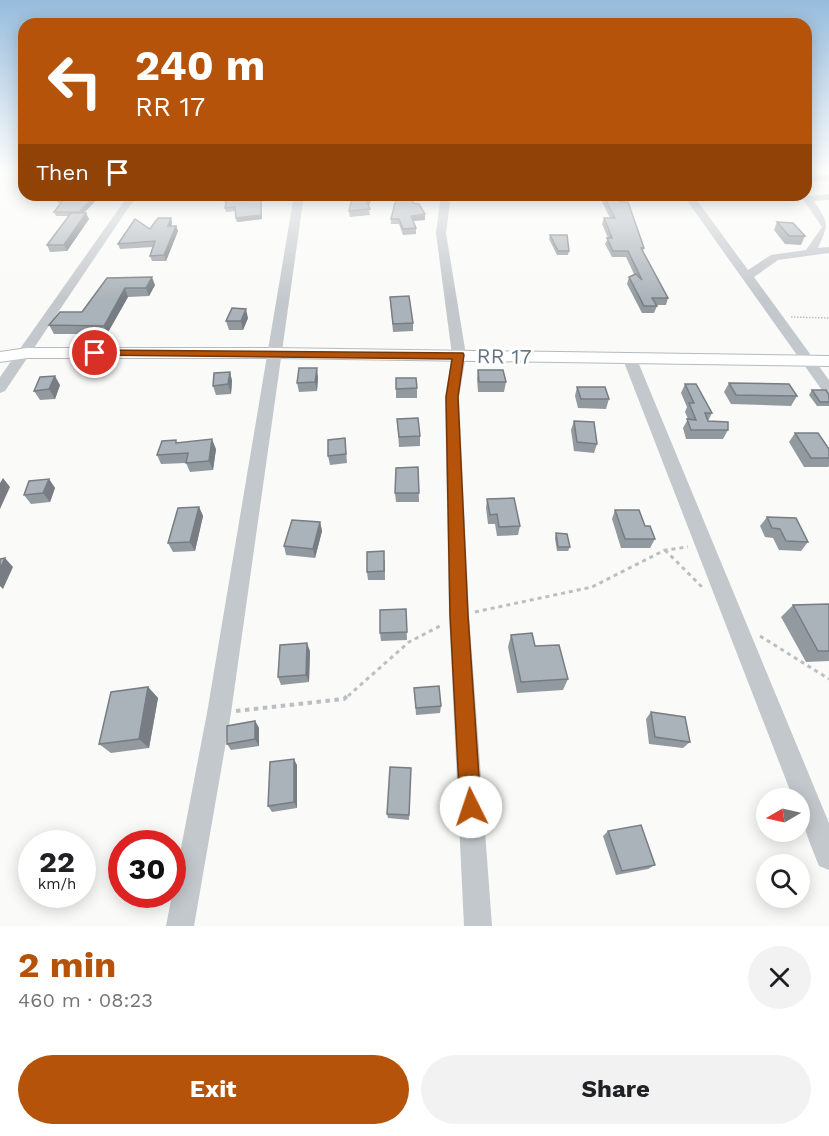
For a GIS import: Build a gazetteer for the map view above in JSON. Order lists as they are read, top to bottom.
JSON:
{
  "streets": {
    "main road": ["RR 17"]
  },
  "north": "left",
  "page": {
    "turn": ["240 m", "RR 17"],
    "then": "Then",
    "speed": "22 km/h",
    "limit": "30",
    "heading": ["2 min", "460 m · 08:23"],
    "buttons": ["Exit", "Share"]
  }
}
